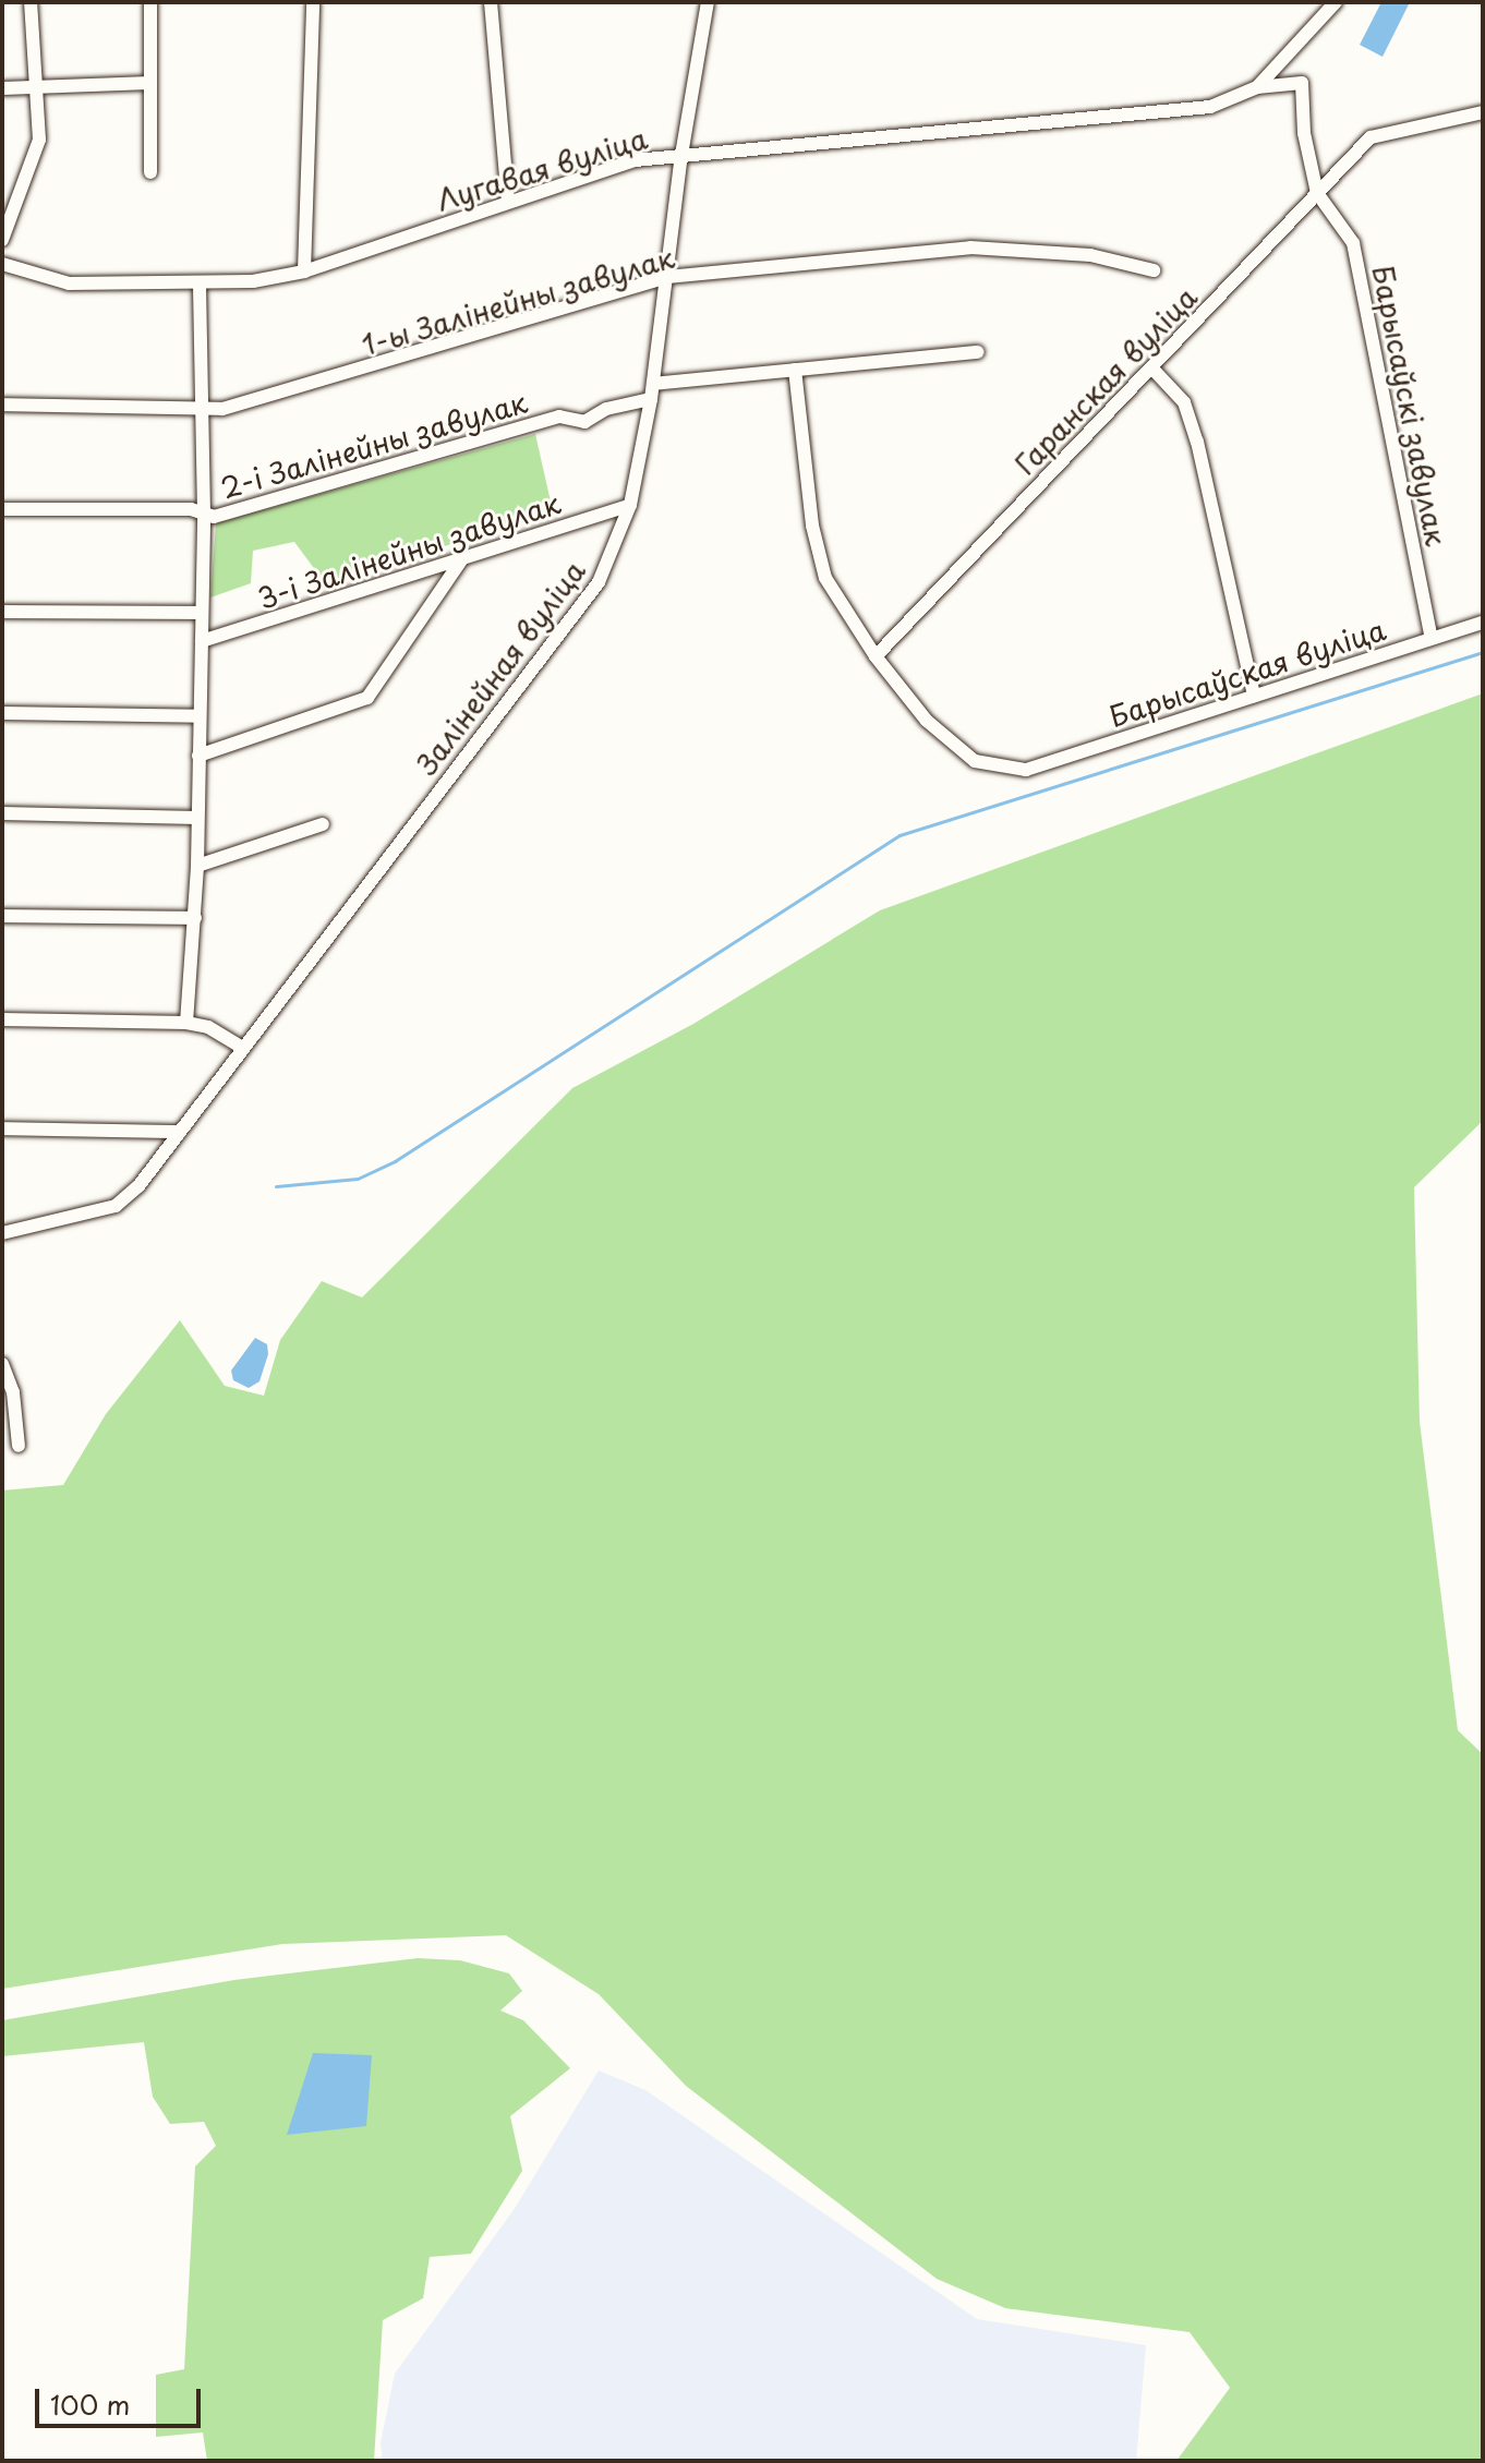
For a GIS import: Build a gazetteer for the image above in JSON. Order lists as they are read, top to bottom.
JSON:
{
  "streets": {
    "street": [
      "Лугавая вуліца",
      "1-ы Залінейны завулак",
      "Гаранская вуліца",
      "Барысаўскі завулак",
      "2-і Залінейны завулак",
      "3-і Залінейны завулак",
      "Залінейная вуліца",
      "Барысаўская вуліца"
    ]
  },
  "crossings": [
    ["Лугавая вуліца", "Залінейная вуліца"],
    ["1-ы Залінейны завулак", "Залінейная вуліца"],
    ["Гаранская вуліца", "Барысаўскі завулак"],
    ["Гаранская вуліца", "Барысаўская вуліца"],
    ["Барысаўскі завулак", "Барысаўская вуліца"],
    ["2-і Залінейны завулак", "Залінейная вуліца"],
    ["3-і Залінейны завулак", "Залінейная вуліца"]
  ],
  "scale_bar": "100 m"
}
